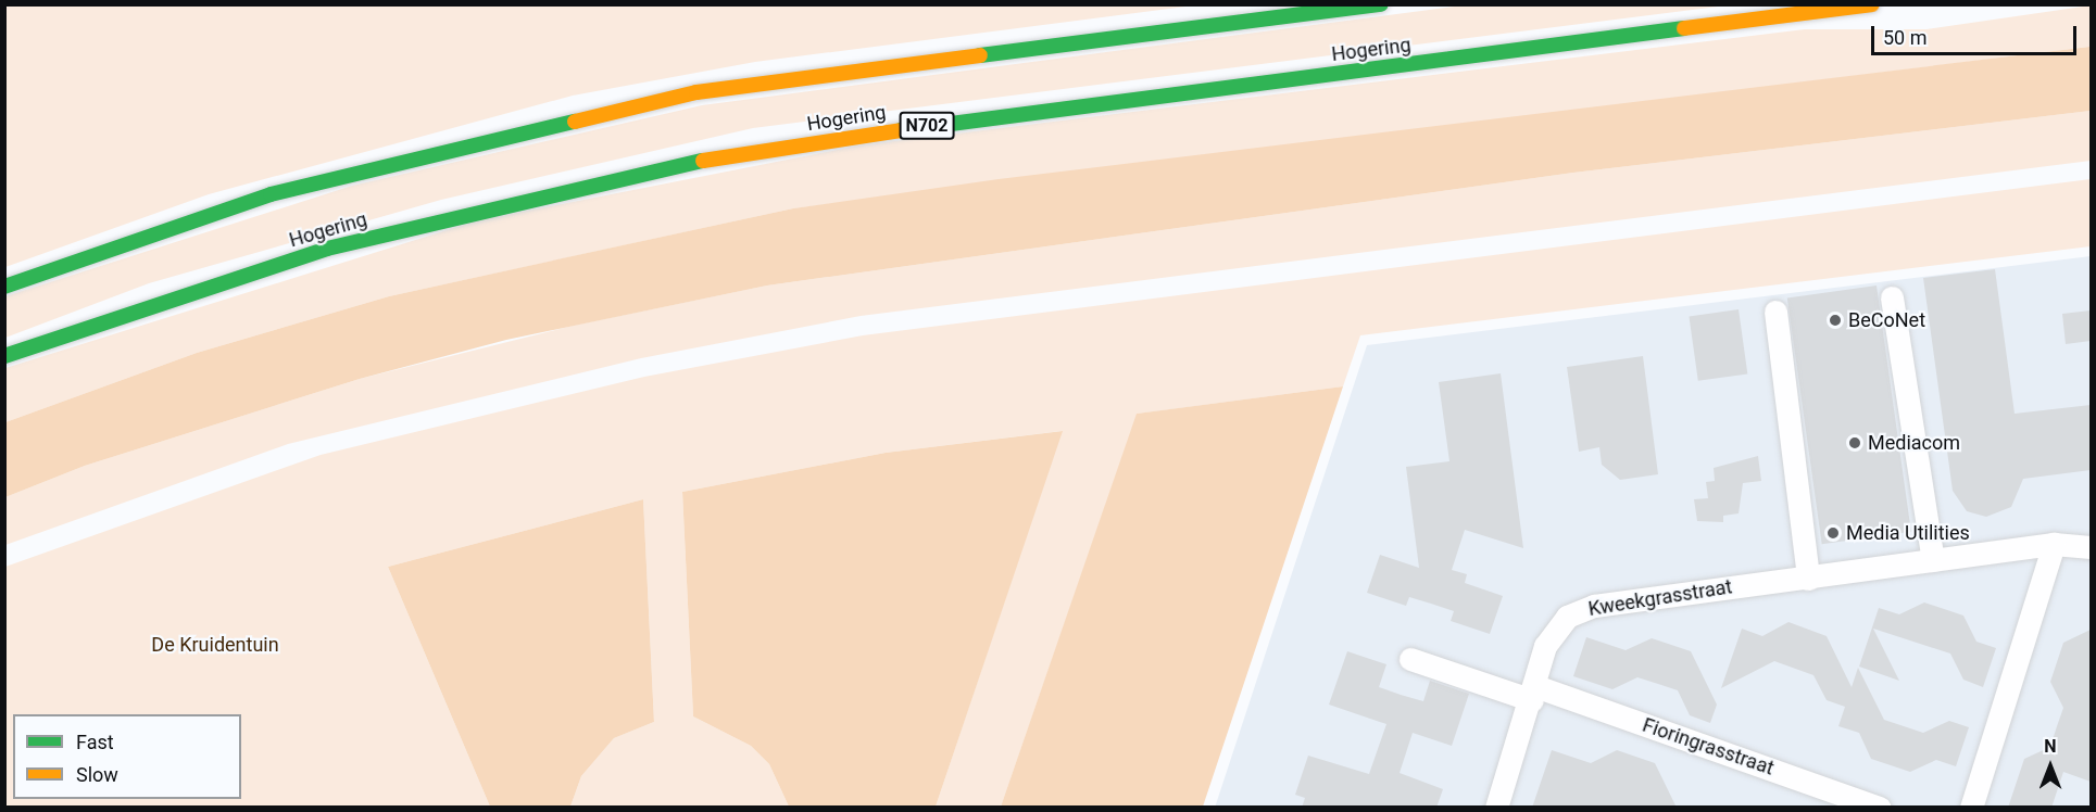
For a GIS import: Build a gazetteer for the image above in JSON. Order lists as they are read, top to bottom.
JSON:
{
  "streets": {
    "highway": ["Hogering", "N702"],
    "street": ["Kweekgrasstraat", "Fioringrasstraat"]
  },
  "crossings": [
    ["Kweekgrasstraat", "Fioringrasstraat"]
  ],
  "parks": ["De Kruidentuin"],
  "places": ["BeCoNet", "Mediacom", "Media Utilities"],
  "legend": ["Fast", "Slow"],
  "scale_bar": "50 m",
  "north": "top"
}
